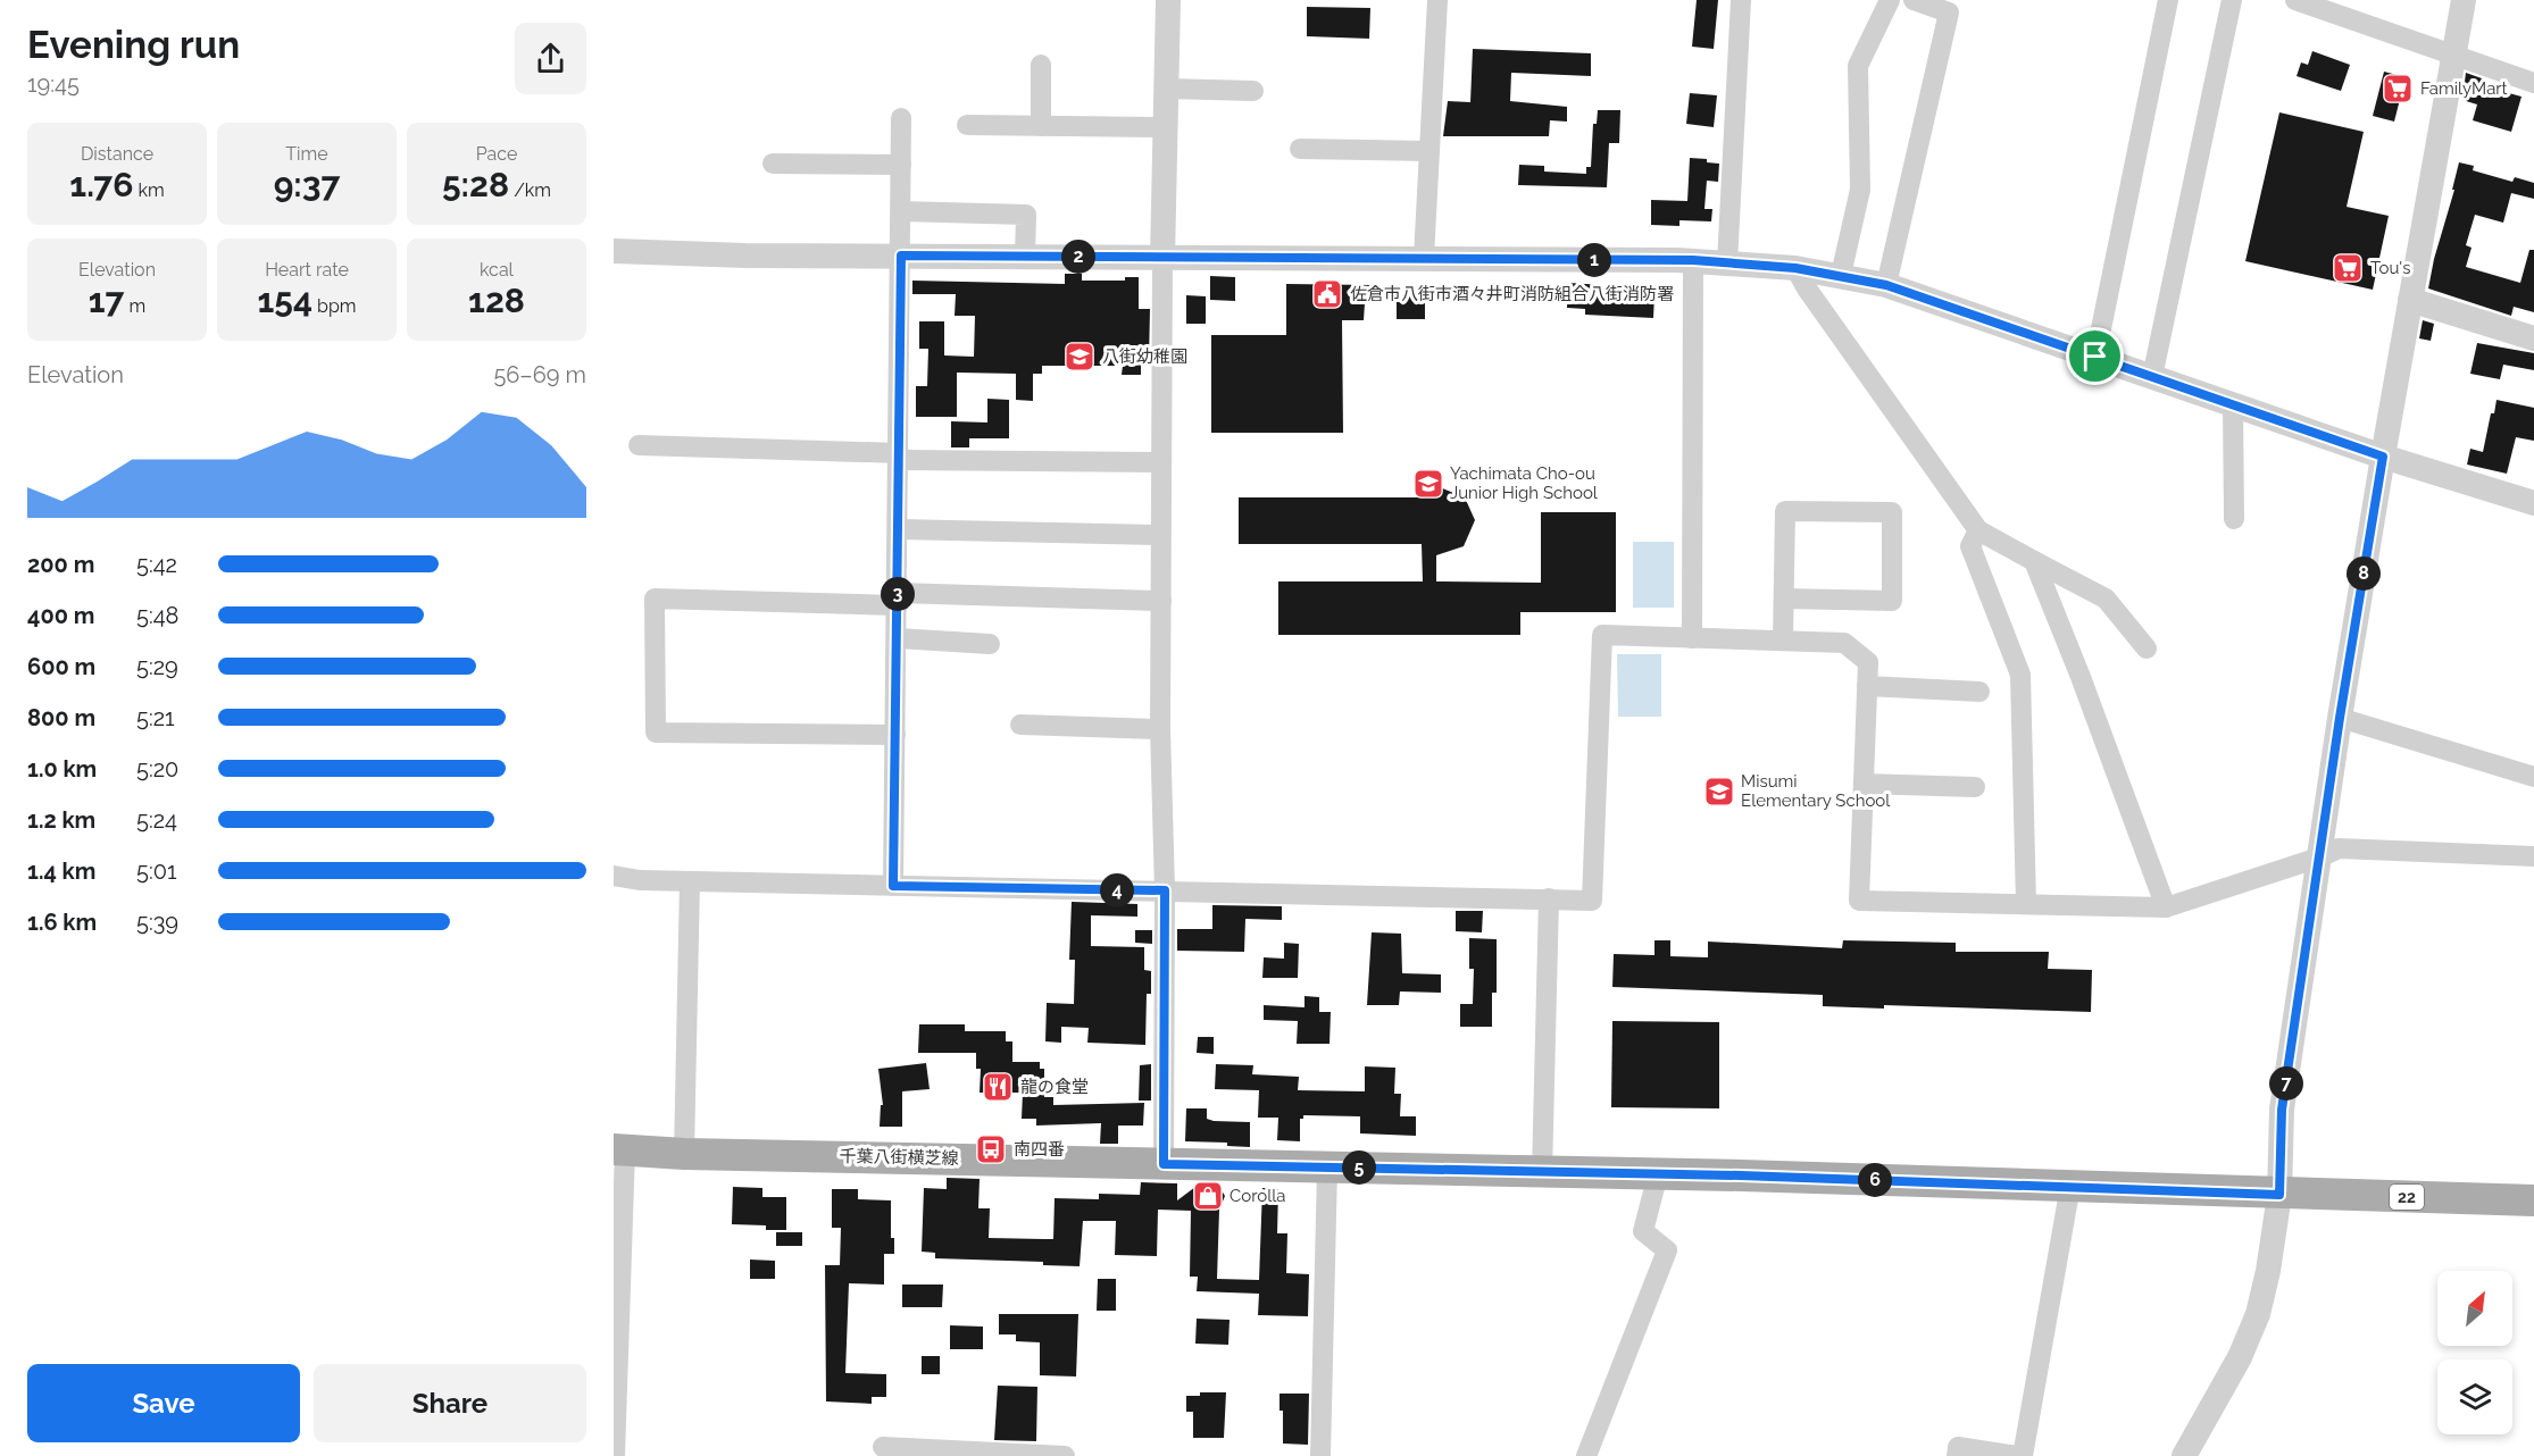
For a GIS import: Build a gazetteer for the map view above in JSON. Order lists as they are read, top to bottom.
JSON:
{
  "streets": {
    "main road": ["千葉八街横芝線", "22"]
  },
  "places": {
    "supermarket": ["FamilyMart", "Tou's"],
    "public building": ["佐倉市八街市酒々井町消防組合八街消防署"],
    "school or university": ["八街幼稚園", "Yachimata Cho-ou Junior High School", "Misumi Elementary School"],
    "restaurant": ["龍の食堂"],
    "bus stop": ["南四番"],
    "shop": ["Corolla"]
  },
  "north": "top right",
  "page": {
    "heading": ["Evening run", "19:45"],
    "stats": [
      ["Distance", "1.76 km"],
      ["Time", "9:37"],
      ["Pace", "5:28 /km"],
      ["Elevation", "17 m"],
      ["Heart rate", "154 bpm"],
      ["kcal", "128"]
    ],
    "pins": [
      "2",
      "1",
      "8",
      "3",
      "4",
      "7",
      "5",
      "6"
    ],
    "chart": ["Elevation", "56–69 m"],
    "list": [
      {
        "name": "200 m",
        "note": "5:42"
      },
      {
        "name": "400 m",
        "note": "5:48"
      },
      {
        "name": "600 m",
        "note": "5:29"
      },
      {
        "name": "800 m",
        "note": "5:21"
      },
      {
        "name": "1.0 km",
        "note": "5:20"
      },
      {
        "name": "1.2 km",
        "note": "5:24"
      },
      {
        "name": "1.4 km",
        "note": "5:01"
      },
      {
        "name": "1.6 km",
        "note": "5:39"
      }
    ],
    "buttons": ["Save", "Share"]
  }
}
